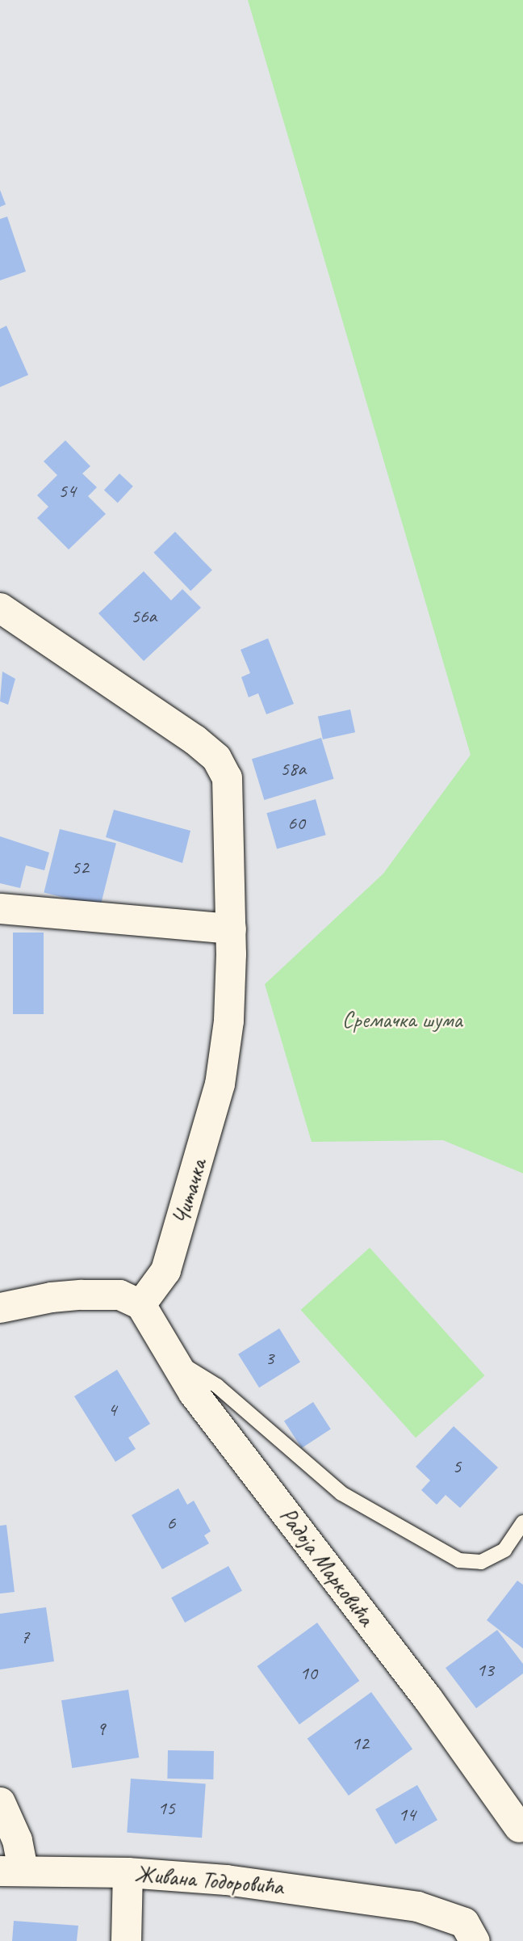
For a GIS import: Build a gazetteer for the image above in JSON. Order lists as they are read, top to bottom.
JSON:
{
  "streets": {
    "street": ["Читачка", "Радоја Марковића", "Живана Тодоровића"]
  },
  "crossings": [
    ["Читачка", "Радоја Марковића"]
  ],
  "parks": ["Сремачка шума"],
  "house_numbers": [
    "54",
    "56a",
    "58a",
    "60",
    "52",
    "3",
    "4",
    "5",
    "6",
    "7",
    "13",
    "10",
    "9",
    "12",
    "15",
    "14"
  ]
}
